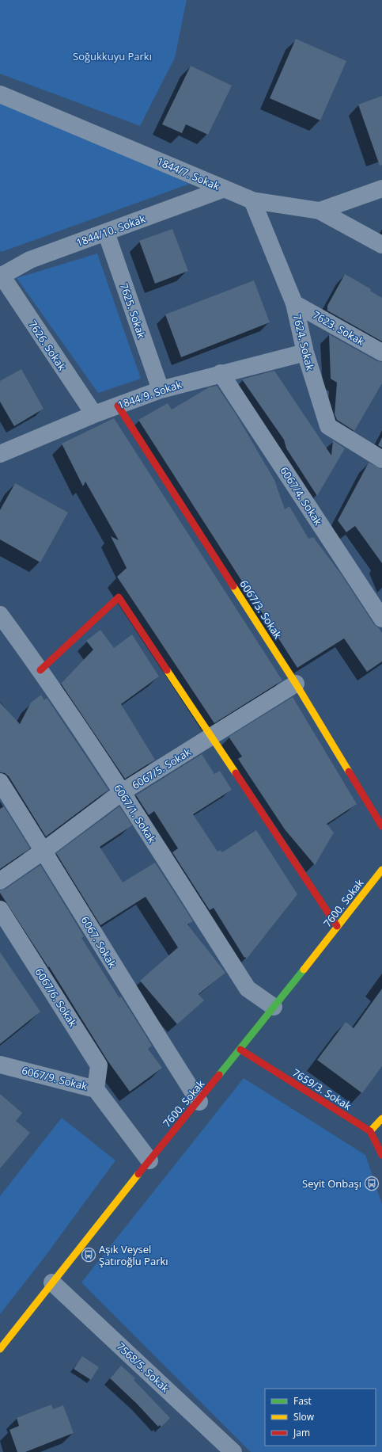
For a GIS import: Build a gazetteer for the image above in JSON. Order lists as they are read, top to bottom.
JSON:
{
  "streets": {
    "street": [
      "1844/7. Sokak",
      "1844/10. Sokak",
      "7625. Sokak",
      "7623. Sokak",
      "7624. Sokak",
      "7626. Sokak",
      "1844/9. Sokak",
      "6067/4. Sokak",
      "6067/3. Sokak",
      "6067/5. Sokak",
      "6067/1. Sokak",
      "7600. Sokak",
      "6067. Sokak",
      "6067/6. Sokak",
      "6067/9. Sokak",
      "7659/3. Sokak",
      "7568/5. Sokak"
    ]
  },
  "crossings": [
    ["1844/7. Sokak", "1844/10. Sokak"],
    ["1844/7. Sokak", "7624. Sokak"],
    ["1844/10. Sokak", "7625. Sokak"],
    ["1844/10. Sokak", "7626. Sokak"],
    ["7625. Sokak", "1844/9. Sokak"],
    ["7623. Sokak", "7624. Sokak"],
    ["7624. Sokak", "1844/9. Sokak"],
    ["7626. Sokak", "1844/9. Sokak"],
    ["1844/9. Sokak", "6067/4. Sokak"],
    ["1844/9. Sokak", "6067/3. Sokak"],
    ["6067/3. Sokak", "6067/5. Sokak"],
    ["6067/5. Sokak", "6067/1. Sokak"],
    ["6067/5. Sokak", "6067. Sokak"],
    ["6067/1. Sokak", "7600. Sokak"],
    ["7600. Sokak", "6067. Sokak"],
    ["7600. Sokak", "6067/9. Sokak"],
    ["7600. Sokak", "7659/3. Sokak"],
    ["7600. Sokak", "7568/5. Sokak"],
    ["6067/6. Sokak", "6067/9. Sokak"]
  ],
  "parks": ["Soğukkuyu Parkı"],
  "places": {
    "bus stop": ["Seyit Onbaşı", "Aşık Veysel Şatıroğlu Parkı"]
  },
  "legend": ["Fast", "Slow", "Jam"]
}
